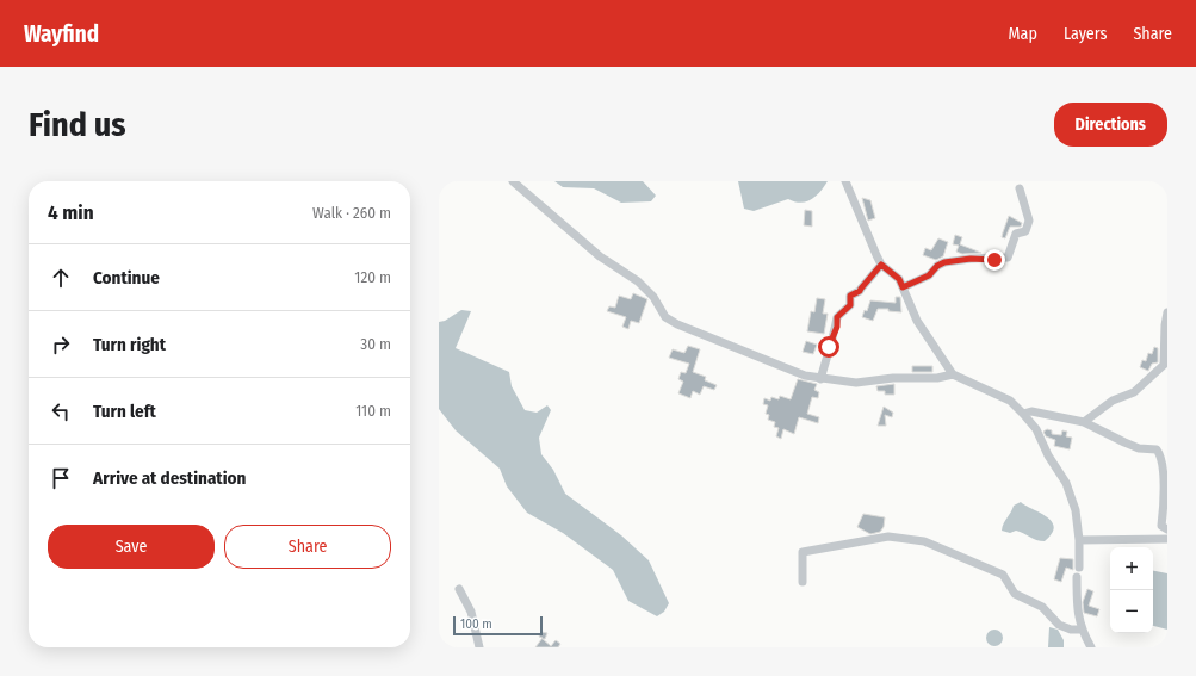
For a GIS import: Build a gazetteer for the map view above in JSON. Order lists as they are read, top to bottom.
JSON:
{
  "scale_bar": "100 m",
  "page": {
    "header": "Wayfind",
    "nav": ["Map", "Layers", "Share"],
    "buttons": [
      "Directions",
      ["Save", "Share"]
    ],
    "title": "Find us",
    "heading": ["4 min", "Walk · 260 m"],
    "list": [
      ["Continue", "120 m"],
      ["Turn right", "30 m"],
      ["Turn left", "110 m"],
      "Arrive at destination"
    ],
    "map_buttons": ["+", "−"],
    "scale": "100 m"
  }
}
